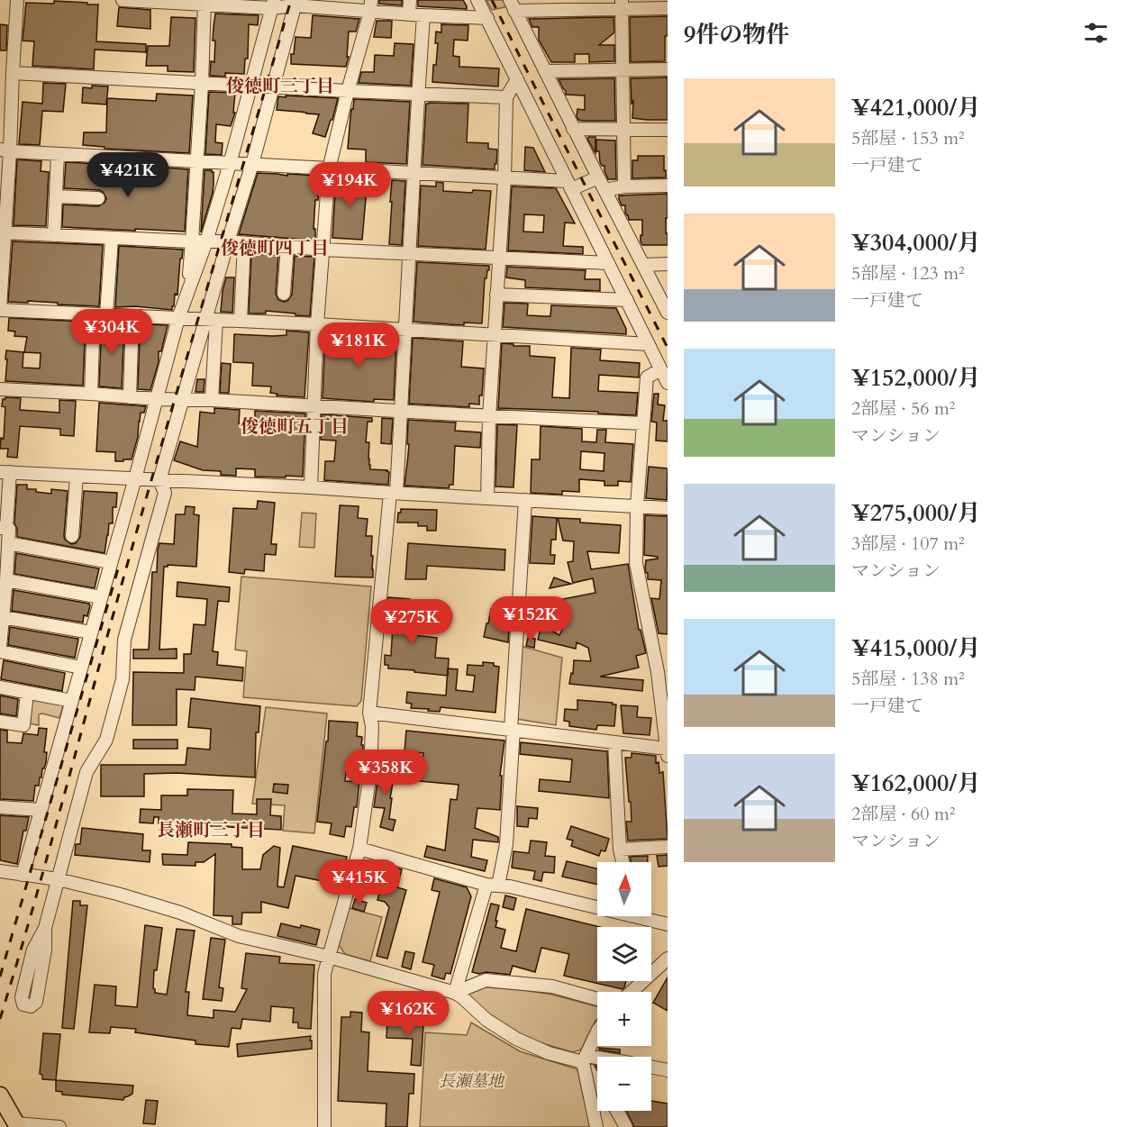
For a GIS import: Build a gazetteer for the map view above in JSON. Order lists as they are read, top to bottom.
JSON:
{
  "districts": [
    "俊徳町三丁目",
    "俊徳町四丁目",
    "俊徳町五丁目",
    "長瀬町三丁目"
  ],
  "parks": ["長瀬墓地"],
  "north": "top",
  "page": {
    "heading": "9件の物件",
    "list": [
      {
        "name": "¥421,000/月",
        "note": "5部屋 · 153 m² · 一戸建て"
      },
      {
        "name": "¥304,000/月",
        "note": "5部屋 · 123 m² · 一戸建て"
      },
      {
        "name": "¥152,000/月",
        "note": "2部屋 · 56 m² · マンション"
      },
      {
        "name": "¥275,000/月",
        "note": "3部屋 · 107 m² · マンション"
      },
      {
        "name": "¥415,000/月",
        "note": "5部屋 · 138 m² · 一戸建て"
      },
      {
        "name": "¥162,000/月",
        "note": "2部屋 · 60 m² · マンション"
      }
    ],
    "price": [
      "¥421K",
      "¥194K",
      "¥304K",
      "¥181K",
      "¥152K",
      "¥275K",
      "¥358K",
      "¥415K",
      "¥162K"
    ],
    "map_buttons": ["+", "−"]
  }
}
